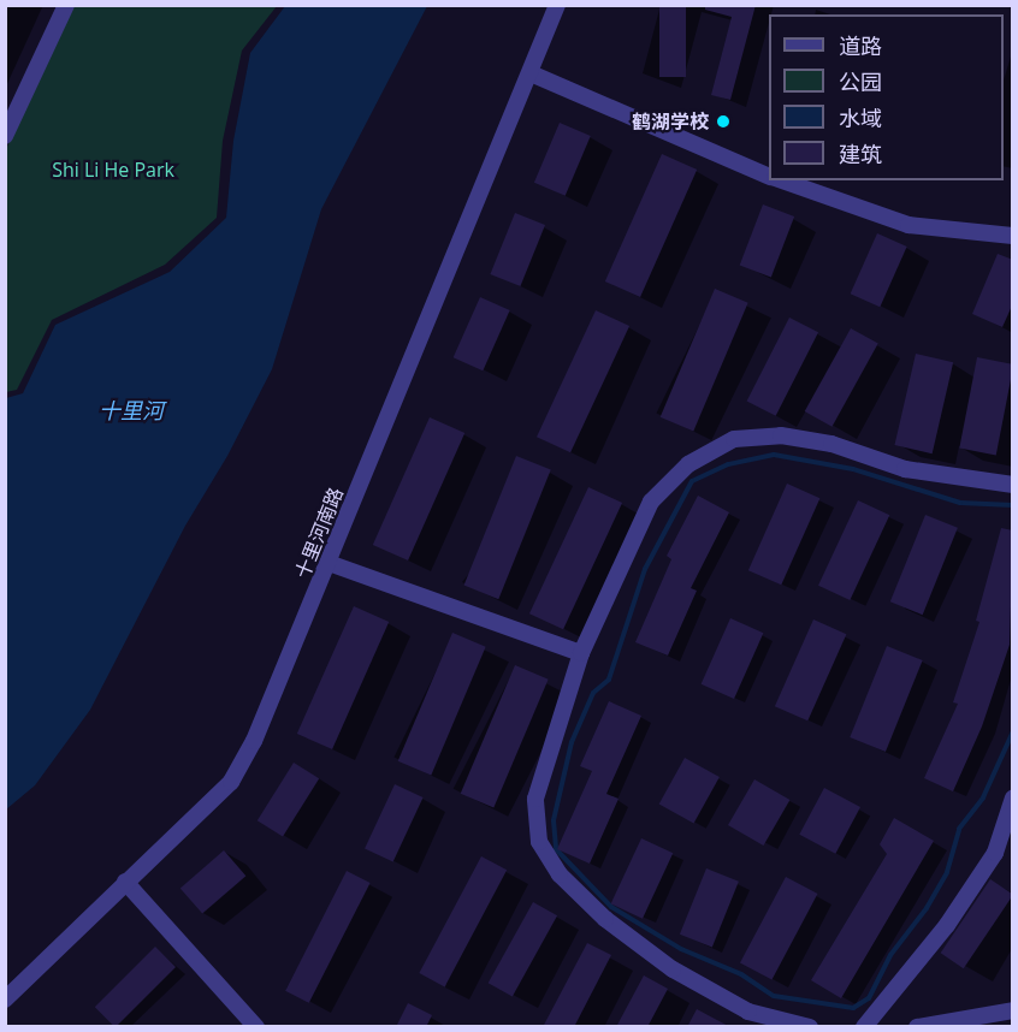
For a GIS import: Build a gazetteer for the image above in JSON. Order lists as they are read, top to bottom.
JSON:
{
  "streets": {
    "street": ["十里河南路"]
  },
  "water": ["十里河"],
  "parks": ["Shi Li He Park"],
  "places": ["鹤湖学校"],
  "legend": [
    "道路",
    "公园",
    "水域",
    "建筑"
  ]
}
